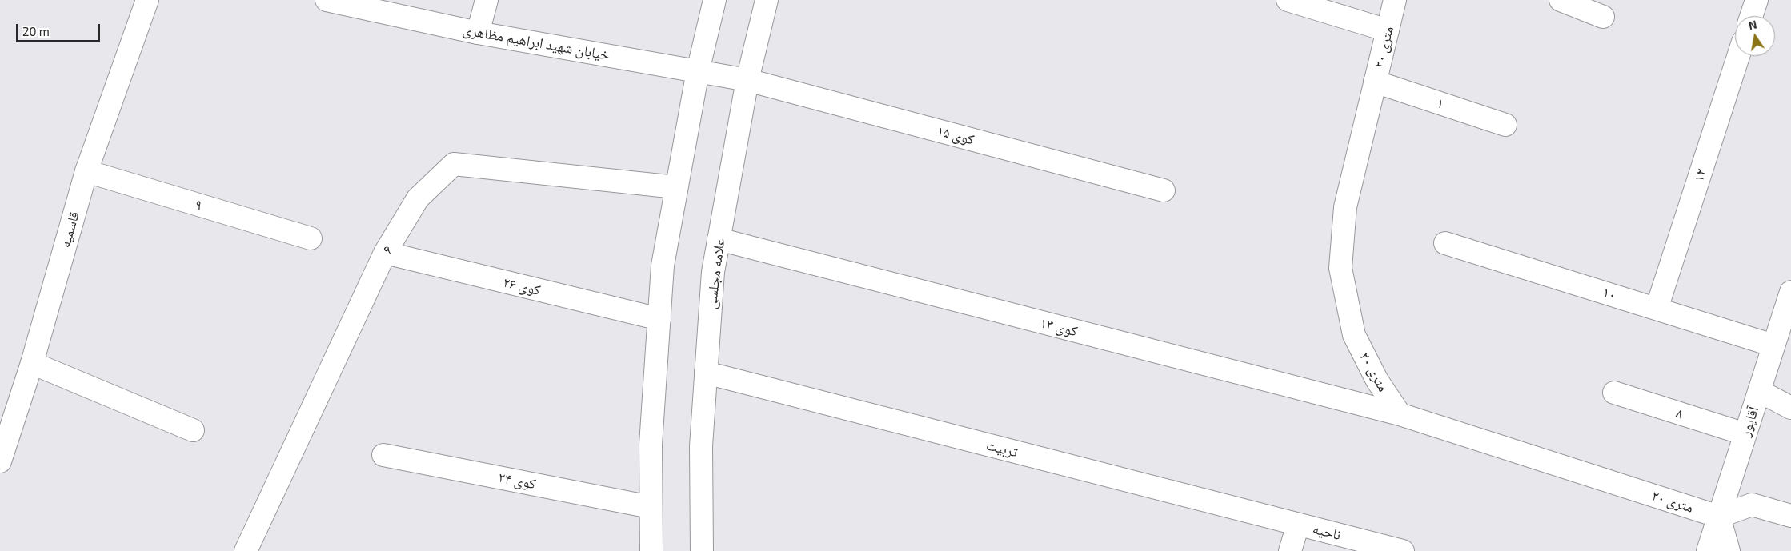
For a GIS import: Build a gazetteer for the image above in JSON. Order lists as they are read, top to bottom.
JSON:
{
  "streets": {
    "street": [
      "خیابان شهید ابراهیم مظاهری",
      "۲۰ متری",
      "۱",
      "کوی ۱۵",
      "۱۲",
      "۹",
      "قاسمیه",
      "۶",
      "علامه مجلسی",
      "کوی ۲۶",
      "۱۰",
      "کوی ۱۳",
      "۸",
      "آقاپور",
      "تربیت",
      "کوی ۲۴",
      "ناحیه"
    ]
  },
  "crossings": [
    ["خیابان شهید ابراهیم مظاهری", "کوی ۱۵"],
    ["خیابان شهید ابراهیم مظاهری", "علامه مجلسی"],
    ["۲۰ متری", "۱"],
    ["۲۰ متری", "کوی ۱۳"],
    ["۲۰ متری", "آقاپور"],
    ["کوی ۱۵", "علامه مجلسی"],
    ["۱۲", "۱۰"],
    ["۹", "قاسمیه"],
    ["۶", "کوی ۲۶"],
    ["علامه مجلسی", "کوی ۱۳"],
    ["علامه مجلسی", "تربیت"],
    ["۱۰", "آقاپور"],
    ["۸", "آقاپور"],
    ["تربیت", "ناحیه"]
  ],
  "scale_bar": "20 m",
  "north": "top"
}
